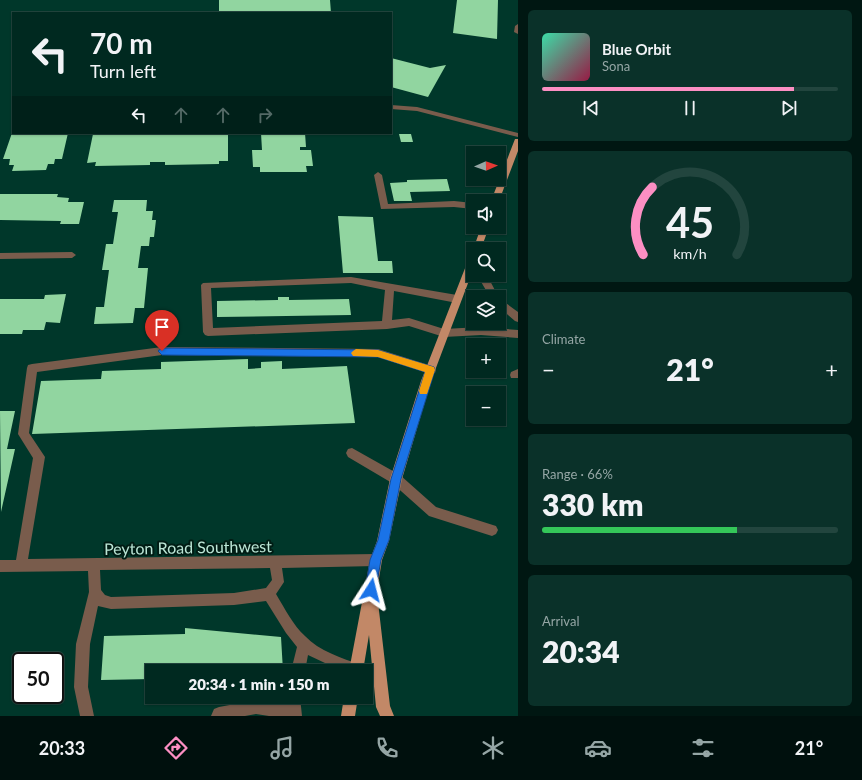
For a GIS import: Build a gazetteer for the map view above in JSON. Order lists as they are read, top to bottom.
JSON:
{
  "streets": {
    "street": ["Peyton Road Southwest"]
  },
  "north": "right",
  "page": {
    "turn": ["70 m", "Turn left"],
    "song": ["Blue Orbit", "Sona"],
    "map_buttons": ["+", "−"],
    "tile": [
      "Climate",
      ["Range · 66%", "330 km"],
      ["Arrival", "20:34"]
    ],
    "heat": ["−", "21°", "+"],
    "limit": "50",
    "trip": "20:34 · 1 min · 150 m",
    "tabs": ["20:33", "21°"],
    "gauge": ["45", "km/h"]
  }
}
